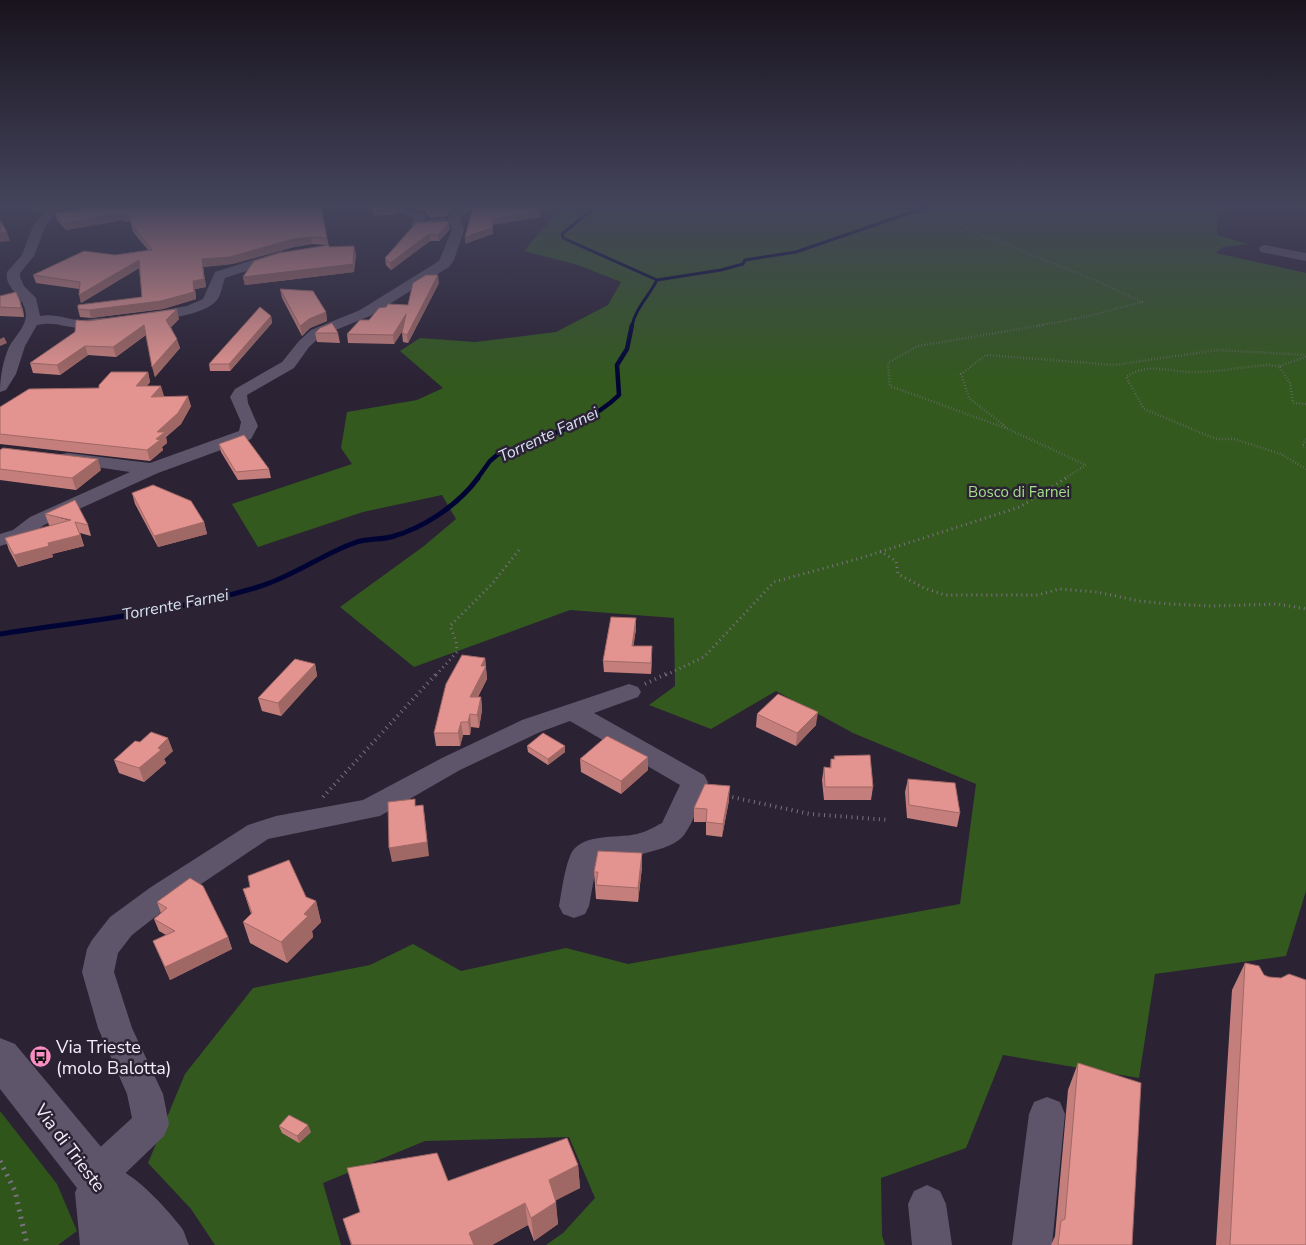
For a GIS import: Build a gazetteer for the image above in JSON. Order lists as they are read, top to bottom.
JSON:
{
  "streets": {
    "main road": ["Via di Trieste"]
  },
  "water": ["Torrente Farnei"],
  "parks": ["Bosco di Farnei"],
  "places": {
    "bus stop": ["Via Trieste (molo Balotta)"]
  }
}
